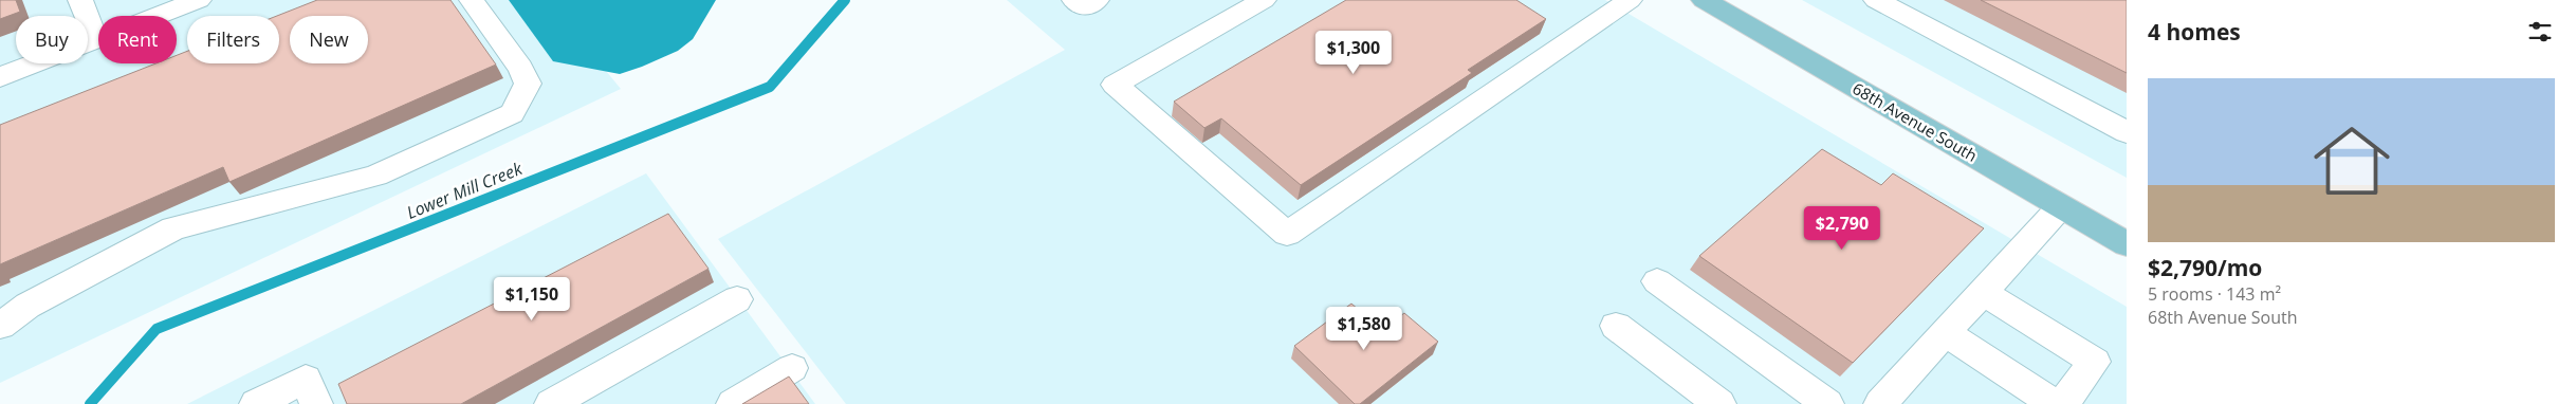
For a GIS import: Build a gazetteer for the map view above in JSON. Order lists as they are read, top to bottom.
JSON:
{
  "streets": {
    "main road": ["68th Avenue South"]
  },
  "water": ["Lower Mill Creek"],
  "page": {
    "heading": "4 homes",
    "chip": [
      "Buy",
      "Rent",
      "Filters",
      "New"
    ],
    "price": [
      "$1,300",
      "$2,790",
      "$1,150",
      "$1,580"
    ],
    "list": [
      {
        "name": "$2,790/mo",
        "note": "5 rooms · 143 m² · 68th Avenue South"
      }
    ]
  }
}
